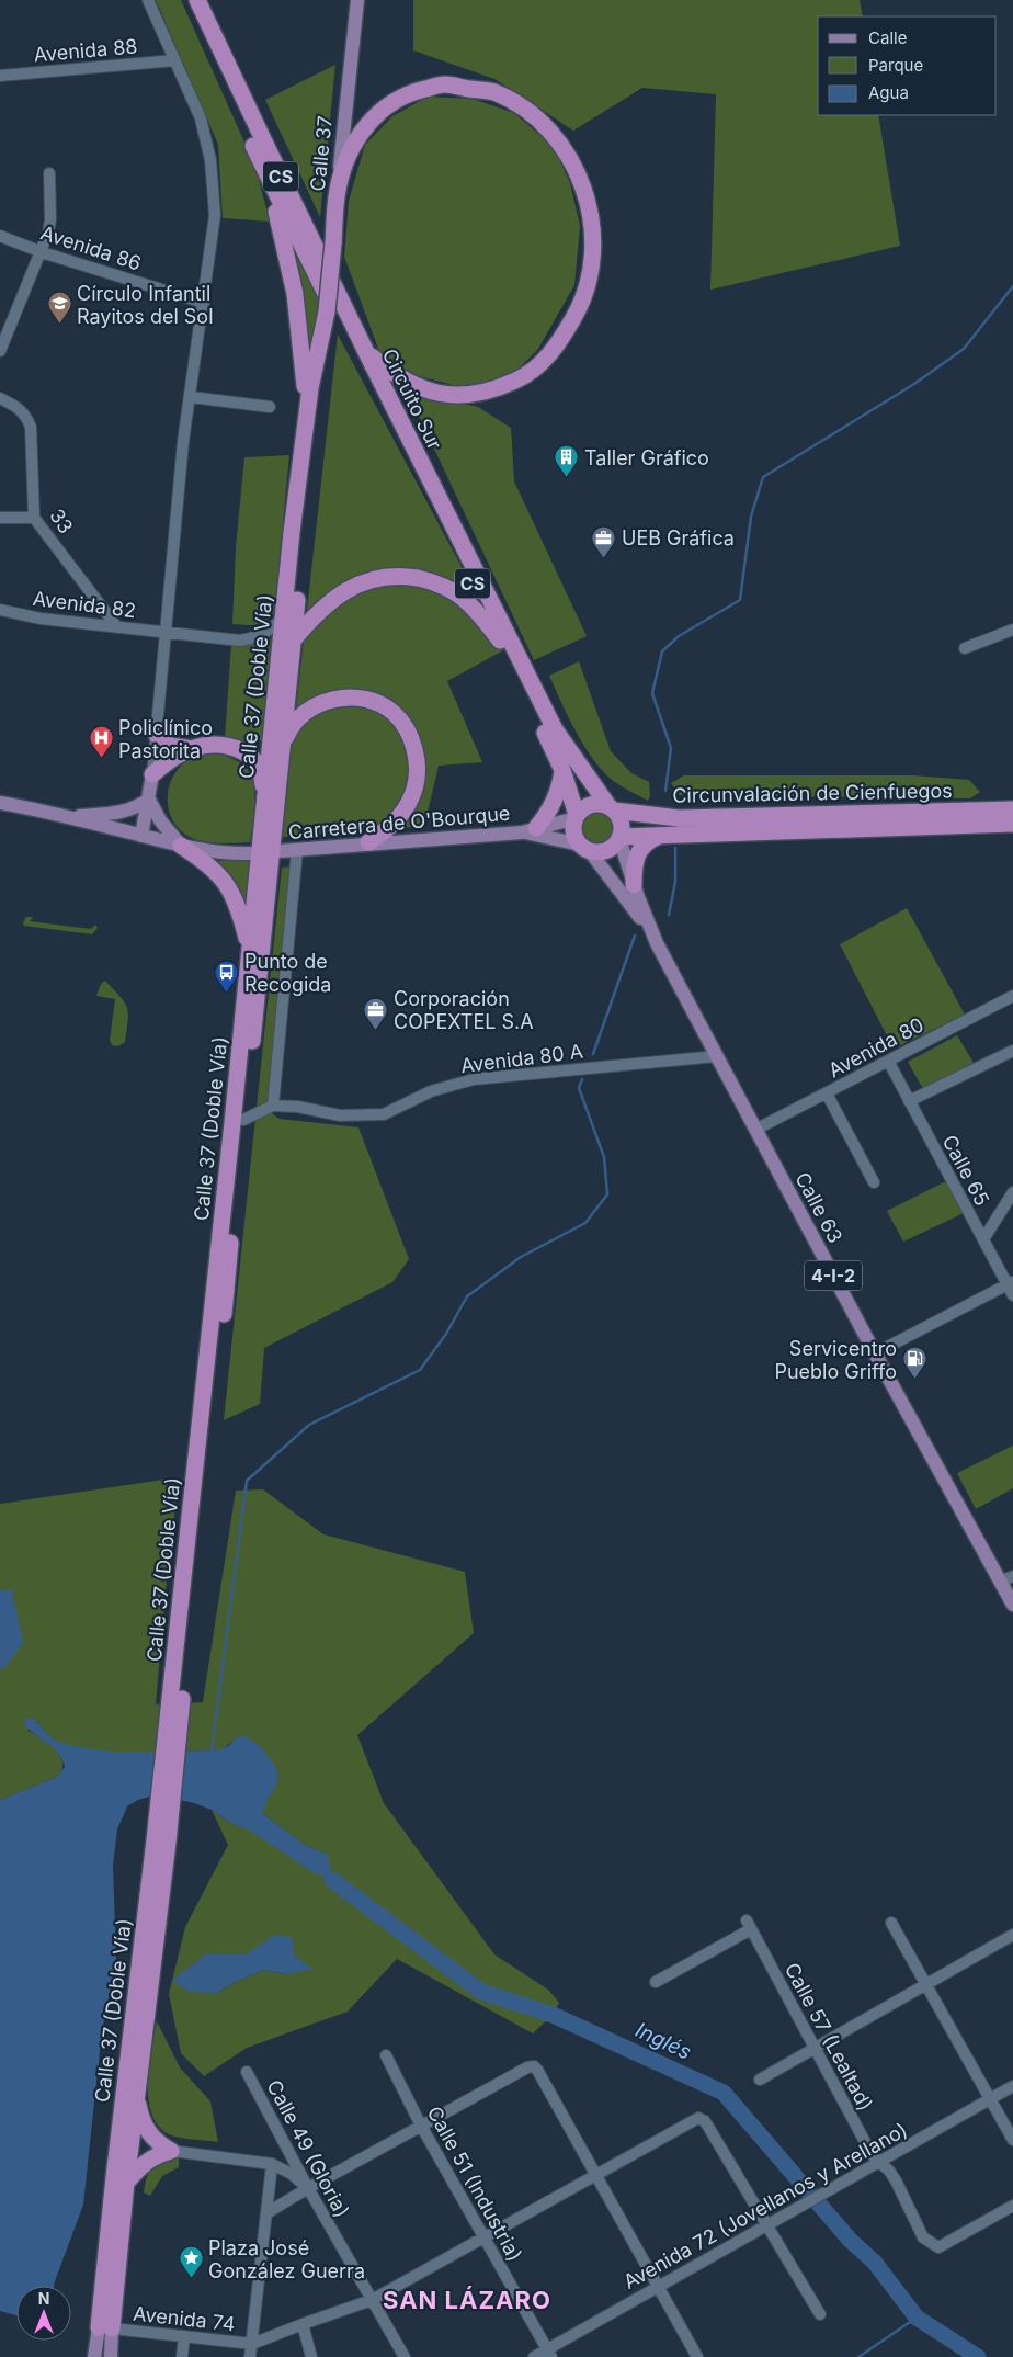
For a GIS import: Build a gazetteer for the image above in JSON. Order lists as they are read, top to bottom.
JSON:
{
  "streets": {
    "highway": [
      "Calle 37",
      "CS",
      "Circuito Sur",
      "Calle 37 (Doble Vía)",
      "Circunvalación de Cienfuegos"
    ],
    "main road": ["Carretera de O'Bourque", "Calle 63", "4-I-2"],
    "street": [
      "Avenida 88",
      "Avenida 86",
      "33",
      "Avenida 82",
      "Avenida 80",
      "Avenida 80 A",
      "Calle 65",
      "Calle 57 (Lealtad)",
      "Calle 49 (Gloria)",
      "Calle 51 (Industria)",
      "Avenida 72 (Jovellanos y Arellano)",
      "Avenida 74"
    ]
  },
  "crossings": [
    ["Calle 37", "Calle 37 (Doble Vía)"],
    ["CS", "Circuito Sur"],
    ["CS", "Circunvalación de Cienfuegos"],
    ["CS", "Carretera de O'Bourque"],
    ["CS", "Calle 63"],
    ["Circuito Sur", "Circunvalación de Cienfuegos"],
    ["Circuito Sur", "Carretera de O'Bourque"],
    ["Circuito Sur", "Calle 63"],
    ["33", "Avenida 82"],
    ["Avenida 82", "Calle 37 (Doble Vía)"],
    ["Calle 37 (Doble Vía)", "Avenida 80 A"],
    ["Calle 37 (Doble Vía)", "Avenida 74"],
    ["Circunvalación de Cienfuegos", "Carretera de O'Bourque"],
    ["Circunvalación de Cienfuegos", "Calle 63"],
    ["Carretera de O'Bourque", "Calle 63"],
    ["Avenida 80", "Calle 65"],
    ["Avenida 80", "Calle 63"],
    ["Avenida 80 A", "Calle 63"],
    ["Calle 57 (Lealtad)", "Avenida 72 (Jovellanos y Arellano)"],
    ["Calle 51 (Industria)", "Avenida 72 (Jovellanos y Arellano)"]
  ],
  "districts": ["SAN LÁZARO"],
  "water": ["Inglés"],
  "places": {
    "school or university": ["Círculo Infantil Rayitos del Sol"],
    "building": ["Taller Gráfico"],
    "office": ["UEB Gráfica", "Corporación COPEXTEL S.A"],
    "hospital": ["Policlínico Pastorita"],
    "bus stop": ["Punto de Recogida"],
    "fuel station": ["Servicentro Pueblo Griffo"],
    "place": ["Plaza José González Guerra"]
  },
  "legend": ["Calle", "Parque", "Agua"],
  "north": "top"
}
